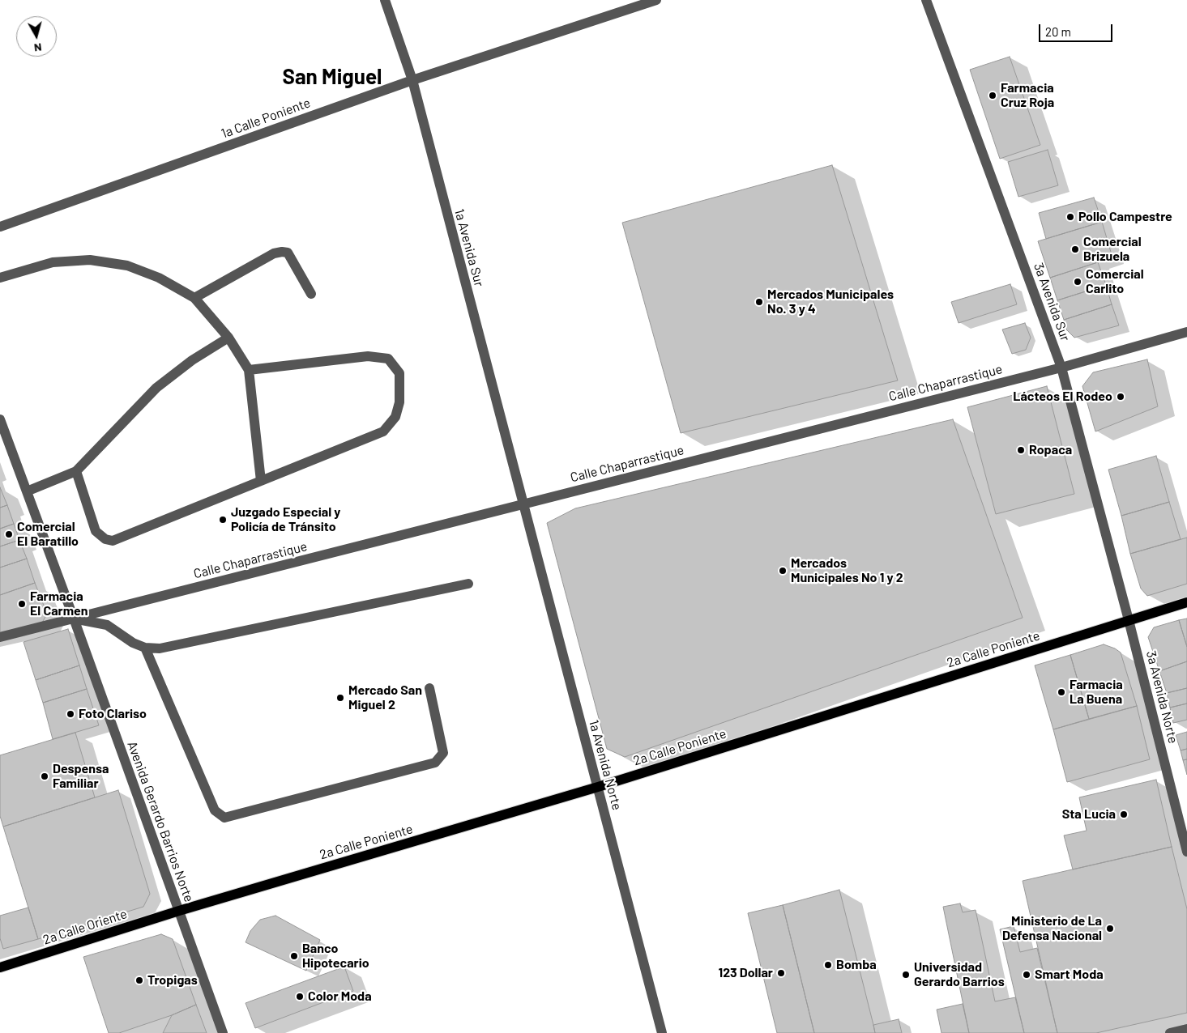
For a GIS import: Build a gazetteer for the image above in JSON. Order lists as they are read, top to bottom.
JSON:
{
  "streets": {
    "main road": ["2a Calle Poniente", "2a Calle Oriente"],
    "street": [
      "1a Calle Poniente",
      "1a Avenida Sur",
      "3a Avenida Sur",
      "Calle Chaparrastique",
      "3a Avenida Norte",
      "1a Avenida Norte",
      "Avenida Gerardo Barrios Norte"
    ]
  },
  "crossings": [
    ["1a Calle Poniente", "1a Avenida Sur"],
    ["1a Avenida Sur", "Calle Chaparrastique"],
    ["1a Avenida Sur", "1a Avenida Norte"],
    ["3a Avenida Sur", "Calle Chaparrastique"],
    ["3a Avenida Sur", "2a Calle Poniente"],
    ["3a Avenida Sur", "3a Avenida Norte"],
    ["Calle Chaparrastique", "1a Avenida Norte"],
    ["Calle Chaparrastique", "Avenida Gerardo Barrios Norte"],
    ["2a Calle Poniente", "3a Avenida Norte"],
    ["2a Calle Poniente", "1a Avenida Norte"],
    ["2a Calle Poniente", "Avenida Gerardo Barrios Norte"],
    ["2a Calle Poniente", "2a Calle Oriente"],
    ["Avenida Gerardo Barrios Norte", "2a Calle Oriente"]
  ],
  "districts": ["San Miguel"],
  "places": [
    "Farmacia Cruz Roja",
    "Pollo Campestre",
    "Comercial Brizuela",
    "Comercial Carlito",
    "Mercados Municipales No. 3 y 4",
    "Lácteos El Rodeo",
    "Ropaca",
    "Juzgado Especial y Policía de Tránsito",
    "Comercial El Baratillo",
    "Mercados Municipales No 1 y 2",
    "Farmacia El Carmen",
    "Farmacia La Buena",
    "Mercado San Miguel 2",
    "Foto Clariso",
    "Despensa Familiar",
    "Sta Lucia",
    "Ministerio de La Defensa Nacional",
    "Banco Hipotecario",
    "Bomba",
    "123 Dollar",
    "Universidad Gerardo Barrios",
    "Smart Moda",
    "Tropigas",
    "Color Moda"
  ],
  "scale_bar": "20 m",
  "north": "bottom"
}
